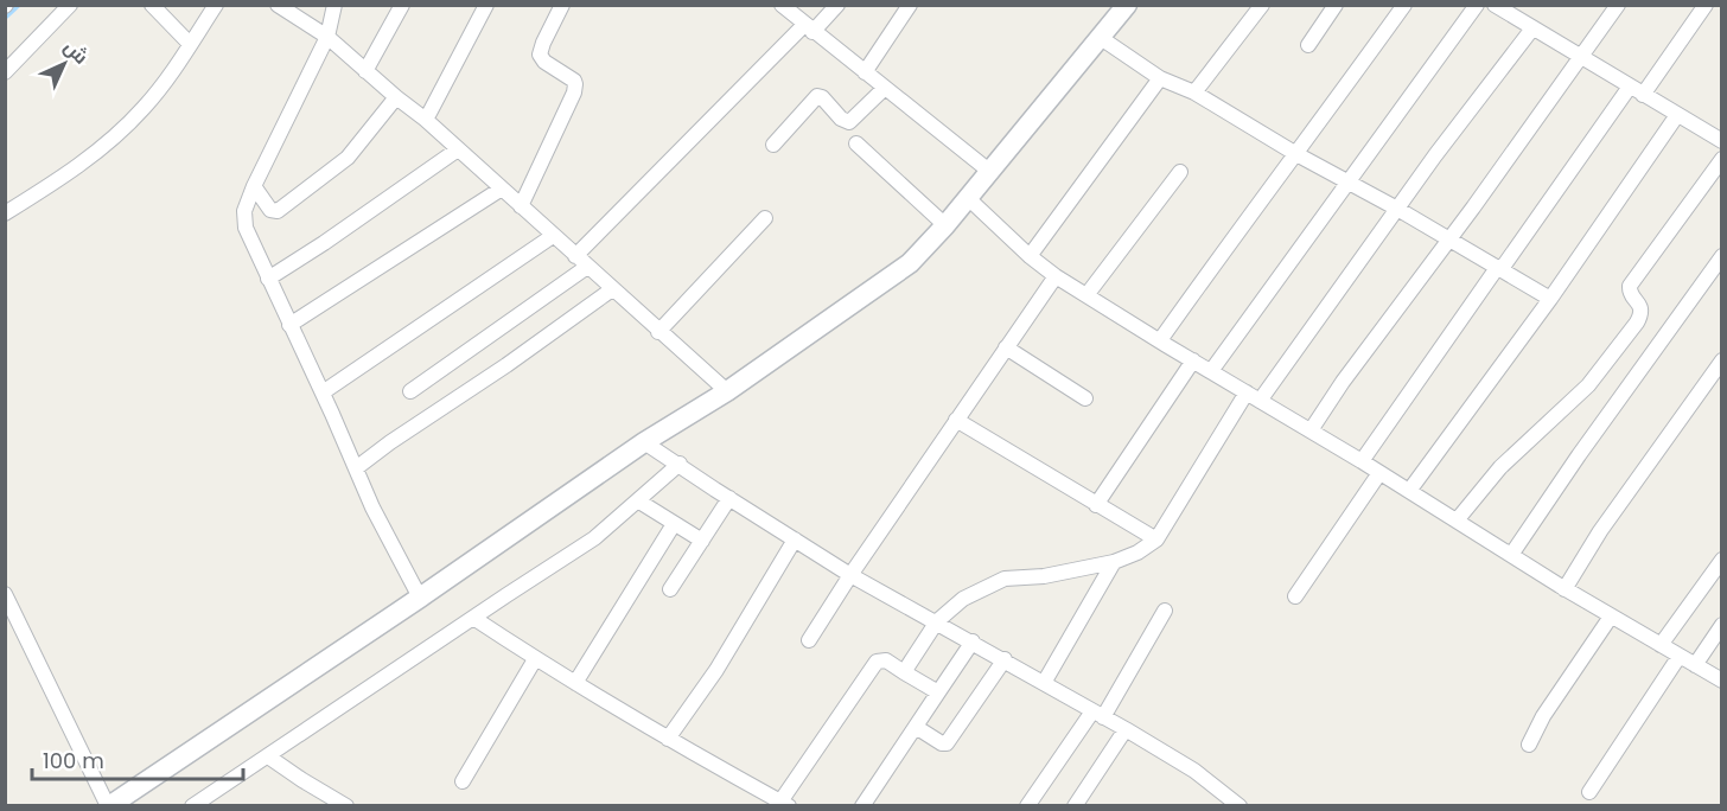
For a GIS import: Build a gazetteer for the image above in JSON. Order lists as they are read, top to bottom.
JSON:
{
  "scale_bar": "100 m",
  "north": "top right"
}
